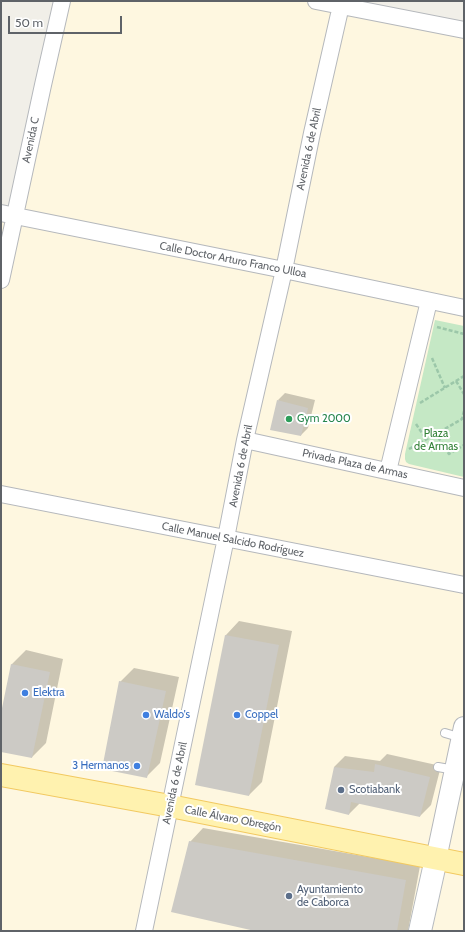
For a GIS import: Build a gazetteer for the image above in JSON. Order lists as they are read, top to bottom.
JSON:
{
  "streets": {
    "main road": ["Calle Álvaro Obregón"],
    "street": [
      "Avenida C",
      "Avenida 6 de Abril",
      "Calle Doctor Arturo Franco Ulloa",
      "Privada Plaza de Armas",
      "Calle Manuel Salcido Rodríguez"
    ]
  },
  "crossings": [
    ["Avenida C", "Calle Doctor Arturo Franco Ulloa"],
    ["Avenida 6 de Abril", "Calle Doctor Arturo Franco Ulloa"],
    ["Avenida 6 de Abril", "Privada Plaza de Armas"],
    ["Avenida 6 de Abril", "Calle Manuel Salcido Rodríguez"],
    ["Avenida 6 de Abril", "Calle Álvaro Obregón"]
  ],
  "parks": ["Plaza de Armas"],
  "places": [
    "Gym 2000",
    "Elektra",
    "Waldo's",
    "Coppel",
    "3 Hermanos",
    "Scotiabank",
    "Ayuntamiento de Caborca"
  ],
  "scale_bar": "50 m"
}
